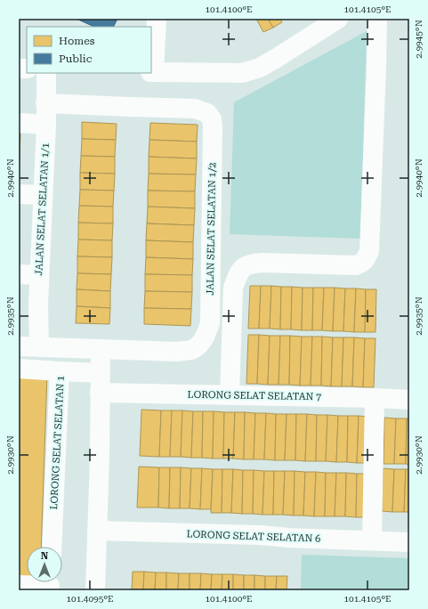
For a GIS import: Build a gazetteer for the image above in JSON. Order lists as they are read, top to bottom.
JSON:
{
  "streets": {
    "street": [
      "JALAN SELAT SELATAN 1/1",
      "JALAN SELAT SELATAN 1/2",
      "LORONG SELAT SELATAN 7",
      "LORONG SELAT SELATAN 1",
      "LORONG SELAT SELATAN 6"
    ]
  },
  "crossings": [
    ["JALAN SELAT SELATAN 1/1", "JALAN SELAT SELATAN 1/2"]
  ],
  "legend": ["Homes", "Public"],
  "north": "top",
  "coordinates": [
    "101.4100°E",
    "101.4105°E",
    "2.9945°N",
    "2.9940°N",
    "2.9935°N",
    "2.9930°N",
    "101.4095°E"
  ]
}
